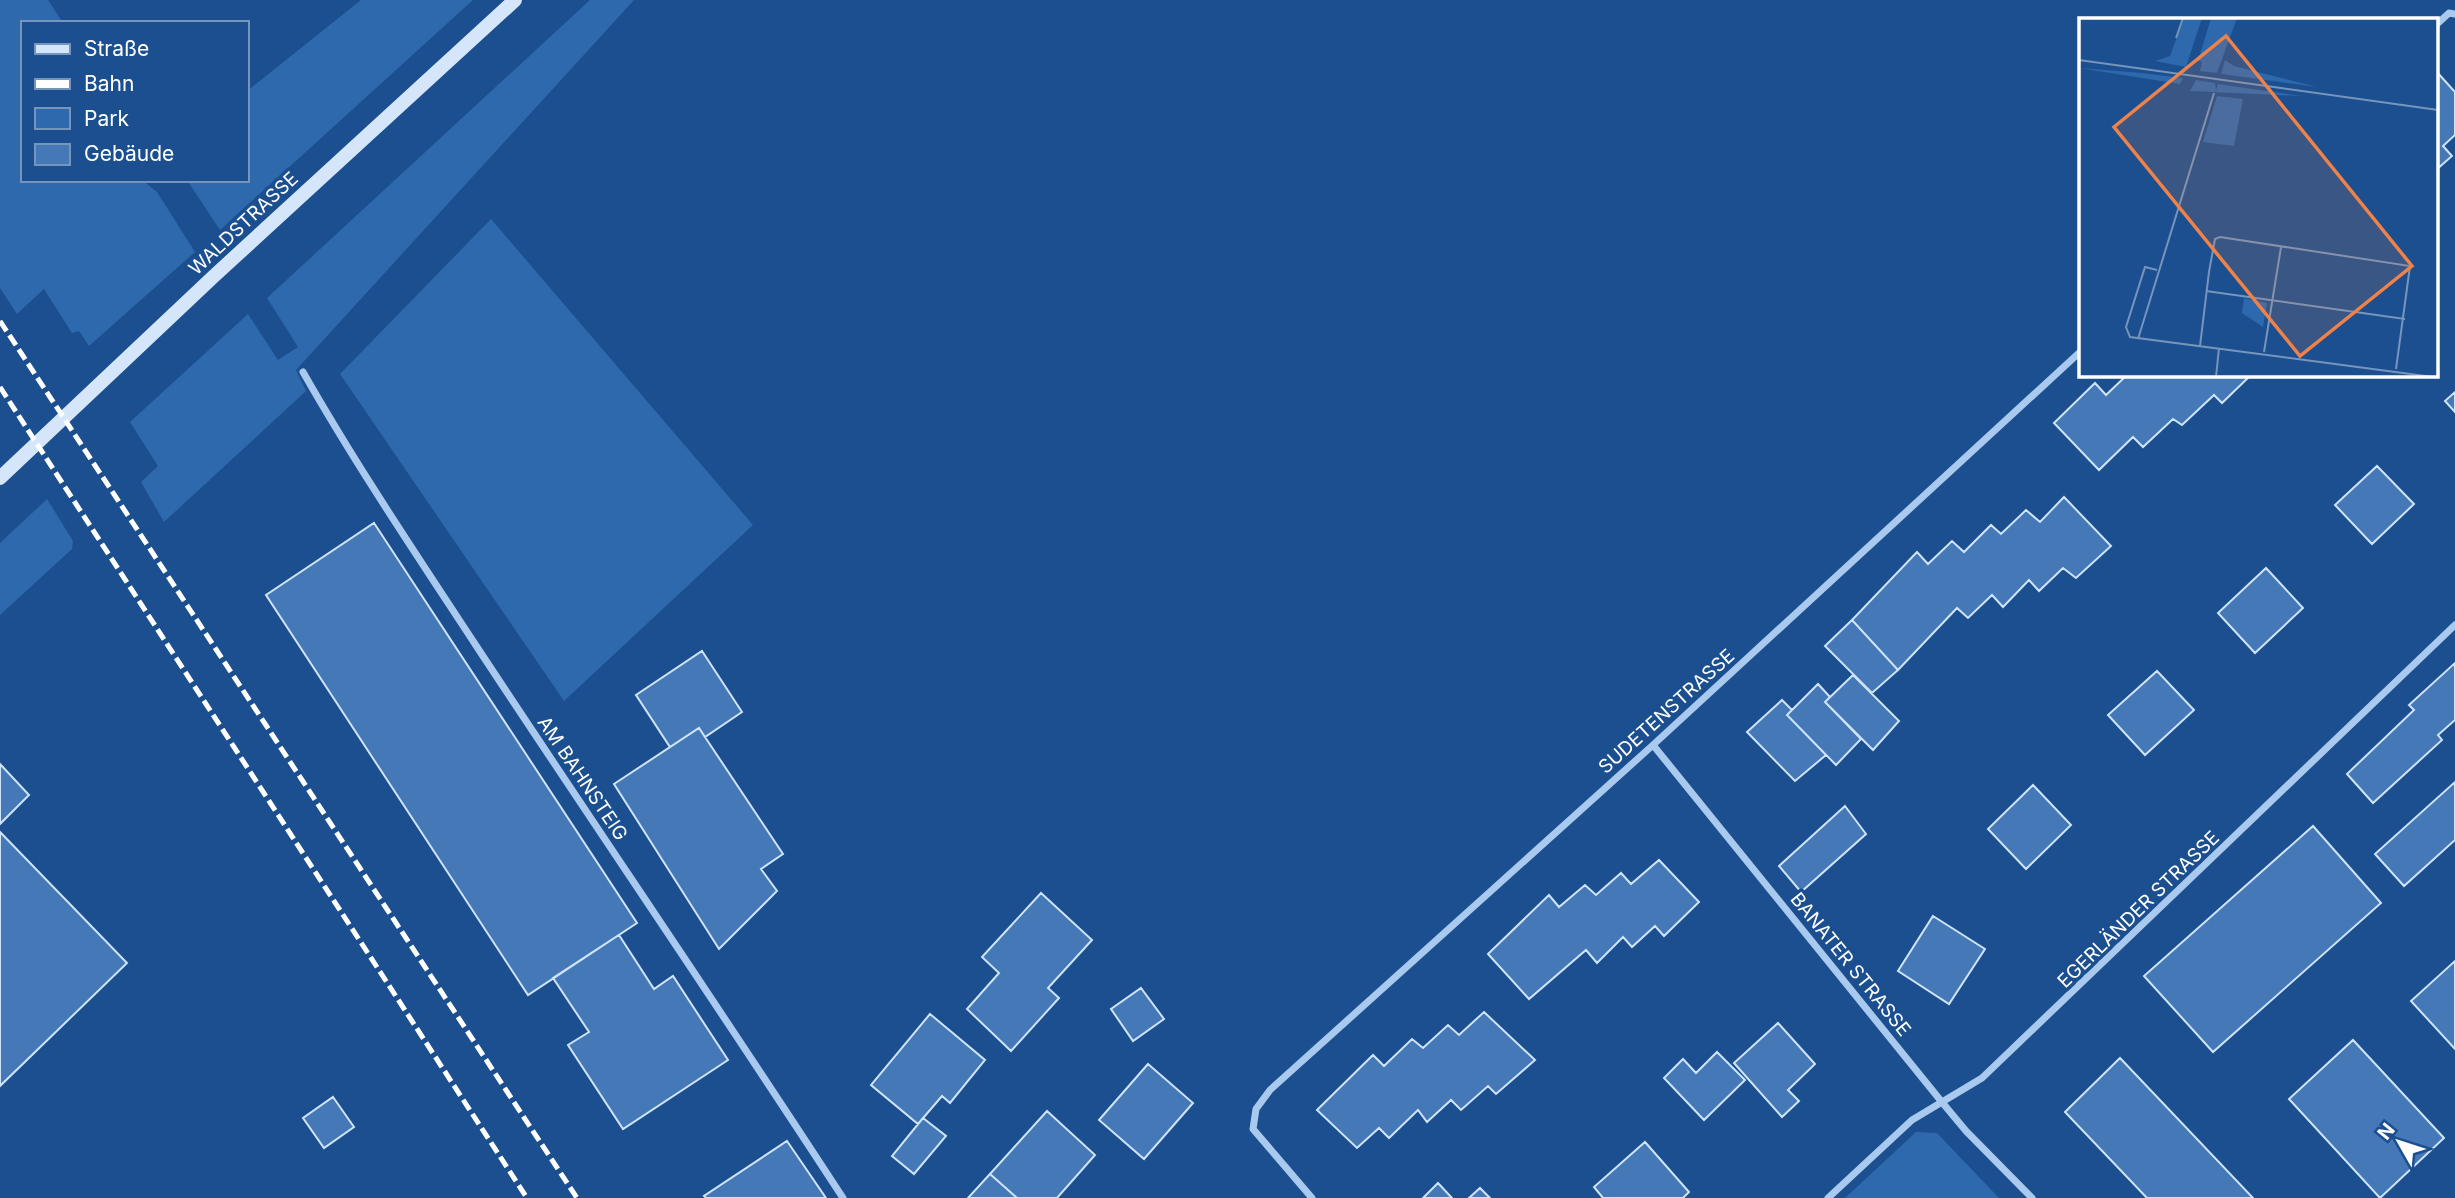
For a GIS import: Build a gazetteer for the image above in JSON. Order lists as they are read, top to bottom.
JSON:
{
  "streets": {
    "main road": ["WALDSTRASSE"],
    "street": [
      "SUDETENSTRASSE",
      "AM BAHNSTEIG",
      "EGERLÄNDER STRASSE",
      "BANATER STRASSE"
    ]
  },
  "crossings": [
    ["SUDETENSTRASSE", "BANATER STRASSE"],
    ["EGERLÄNDER STRASSE", "BANATER STRASSE"]
  ],
  "legend": [
    "Straße",
    "Bahn",
    "Park",
    "Gebäude"
  ],
  "north": "top left"
}
